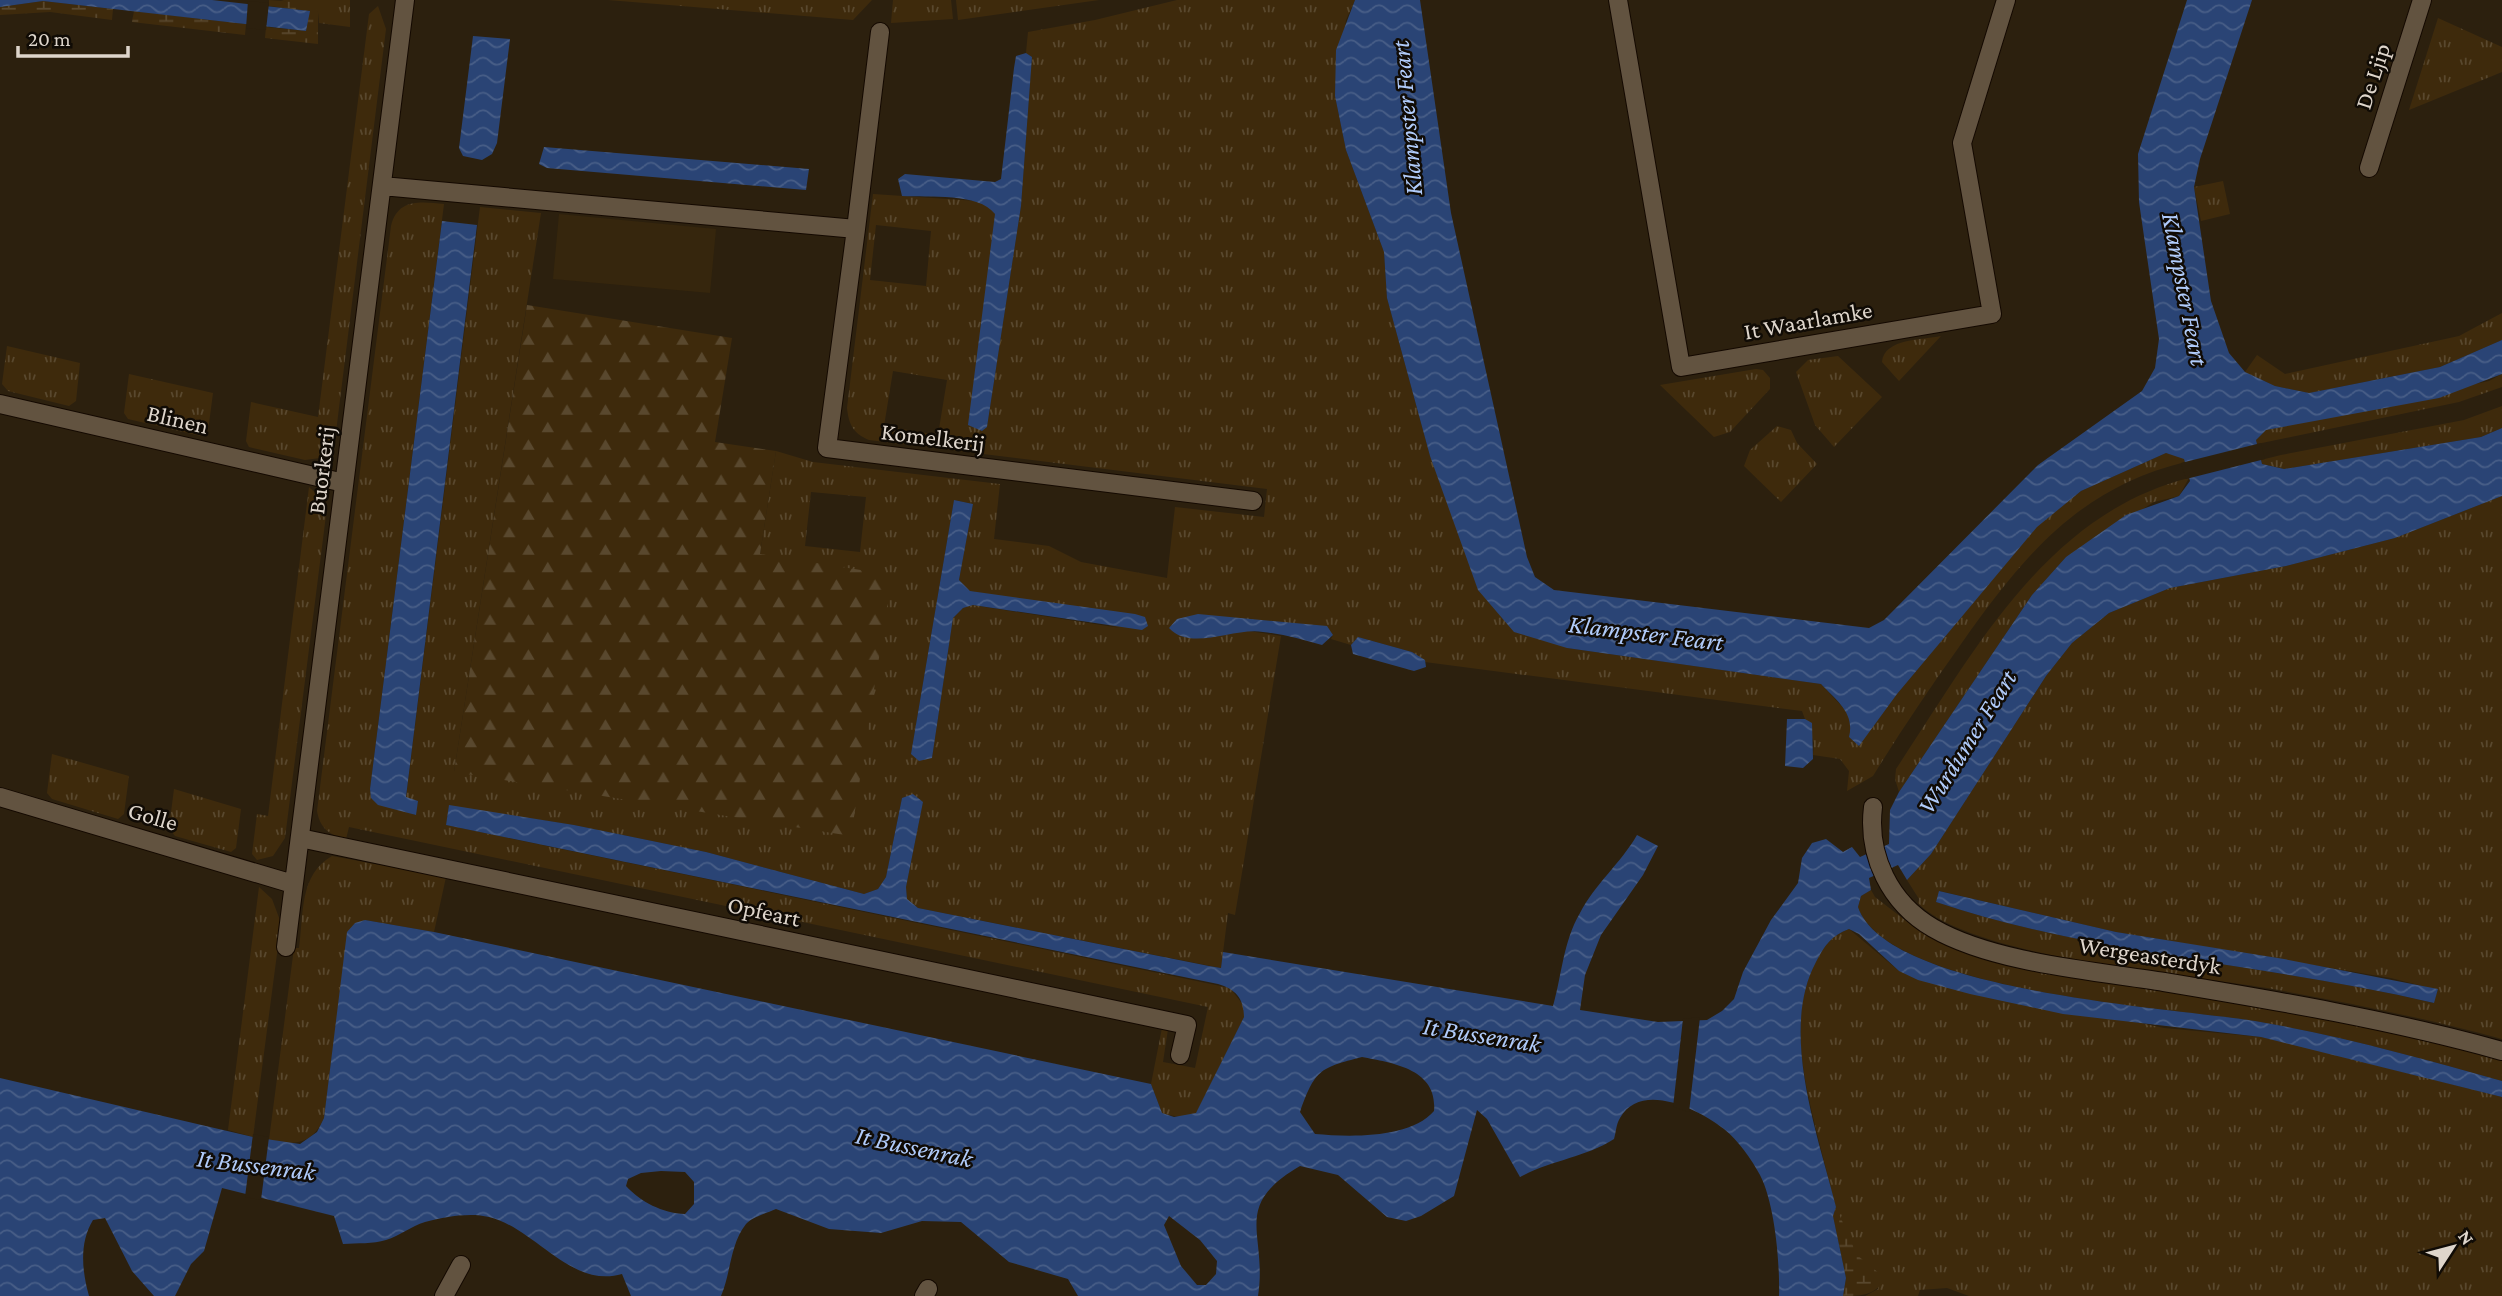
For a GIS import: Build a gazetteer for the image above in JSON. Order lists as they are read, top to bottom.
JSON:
{
  "streets": {
    "street": [
      "De Ljip",
      "It Waarlamke",
      "Blinen",
      "Komelkerij",
      "Buorkerij",
      "Golle",
      "Opfeart",
      "Wergeasterdyk"
    ]
  },
  "crossings": [
    ["Blinen", "Buorkerij"],
    ["Buorkerij", "Golle"],
    ["Buorkerij", "Opfeart"]
  ],
  "water": ["Klampster Feart", "Wurdumer Feart", "It Bussenrak"],
  "scale_bar": "20 m",
  "north": "top right"
}
